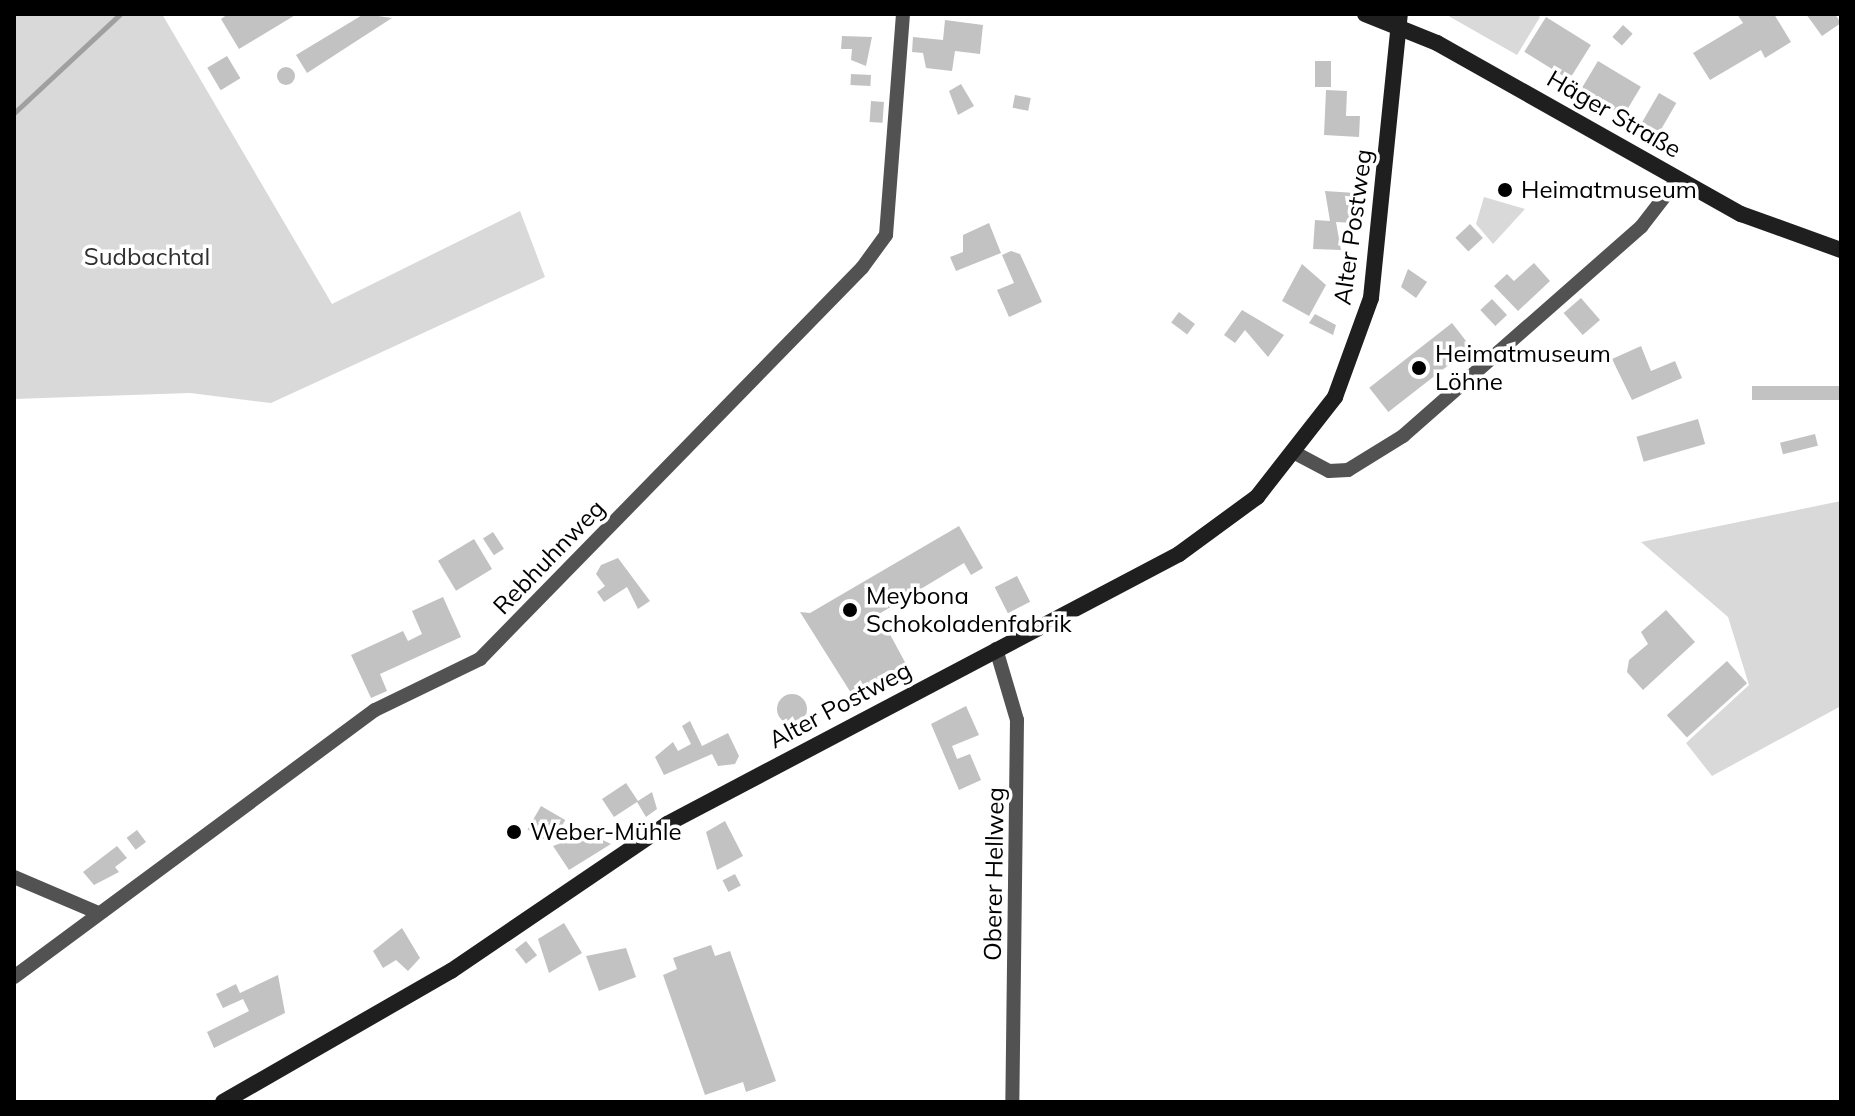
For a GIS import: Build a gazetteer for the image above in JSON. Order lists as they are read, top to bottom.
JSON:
{
  "streets": {
    "street": [
      "Häger Straße",
      "Alter Postweg",
      "Rebhuhnweg",
      "Oberer Hellweg"
    ]
  },
  "crossings": [
    ["Häger Straße", "Alter Postweg"],
    ["Alter Postweg", "Oberer Hellweg"]
  ],
  "parks": ["Sudbachtal"],
  "places": [
    "Heimatmuseum",
    "Heimatmuseum Löhne",
    "Meybona Schokoladenfabrik",
    "Weber-Mühle"
  ]
}
